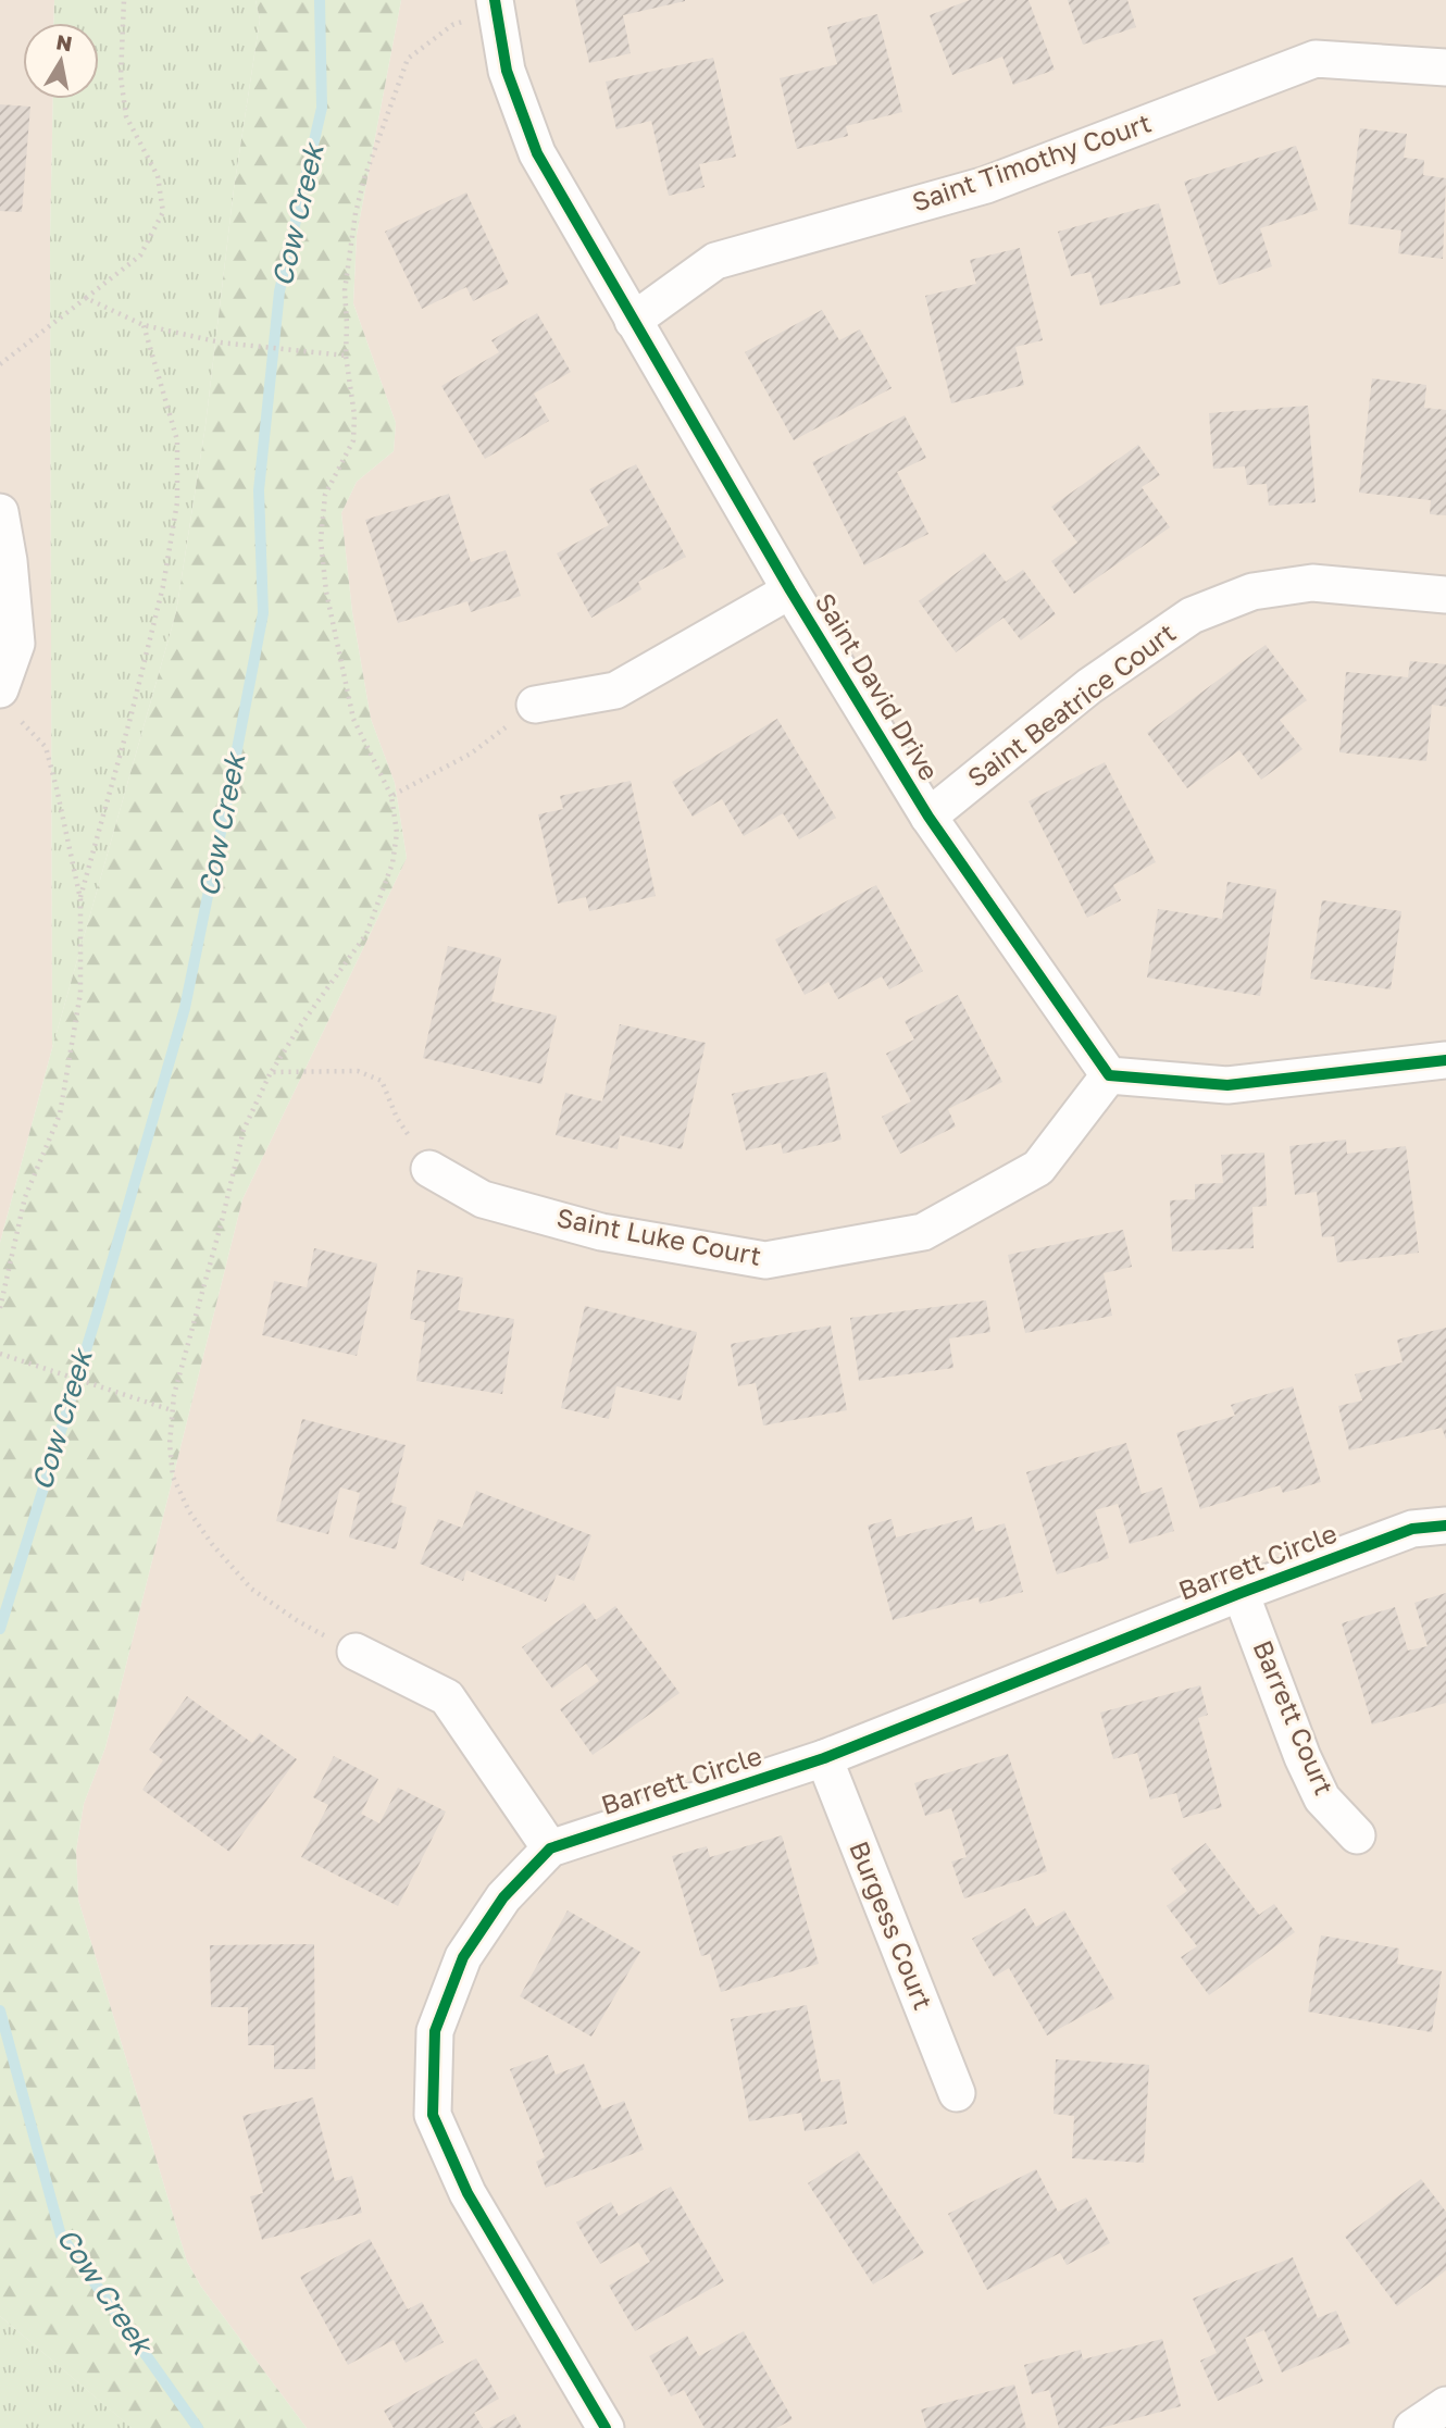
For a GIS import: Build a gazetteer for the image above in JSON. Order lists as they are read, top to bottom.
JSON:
{
  "streets": {
    "street": [
      "Saint Timothy Court",
      "Saint David Drive",
      "Saint Beatrice Court",
      "Saint Luke Court",
      "Barrett Circle",
      "Barrett Court",
      "Burgess Court"
    ]
  },
  "crossings": [
    ["Saint Timothy Court", "Saint David Drive"],
    ["Saint David Drive", "Saint Beatrice Court"],
    ["Saint David Drive", "Saint Luke Court"],
    ["Barrett Circle", "Barrett Court"],
    ["Barrett Circle", "Burgess Court"]
  ],
  "water": ["Cow Creek"],
  "north": "top"
}
